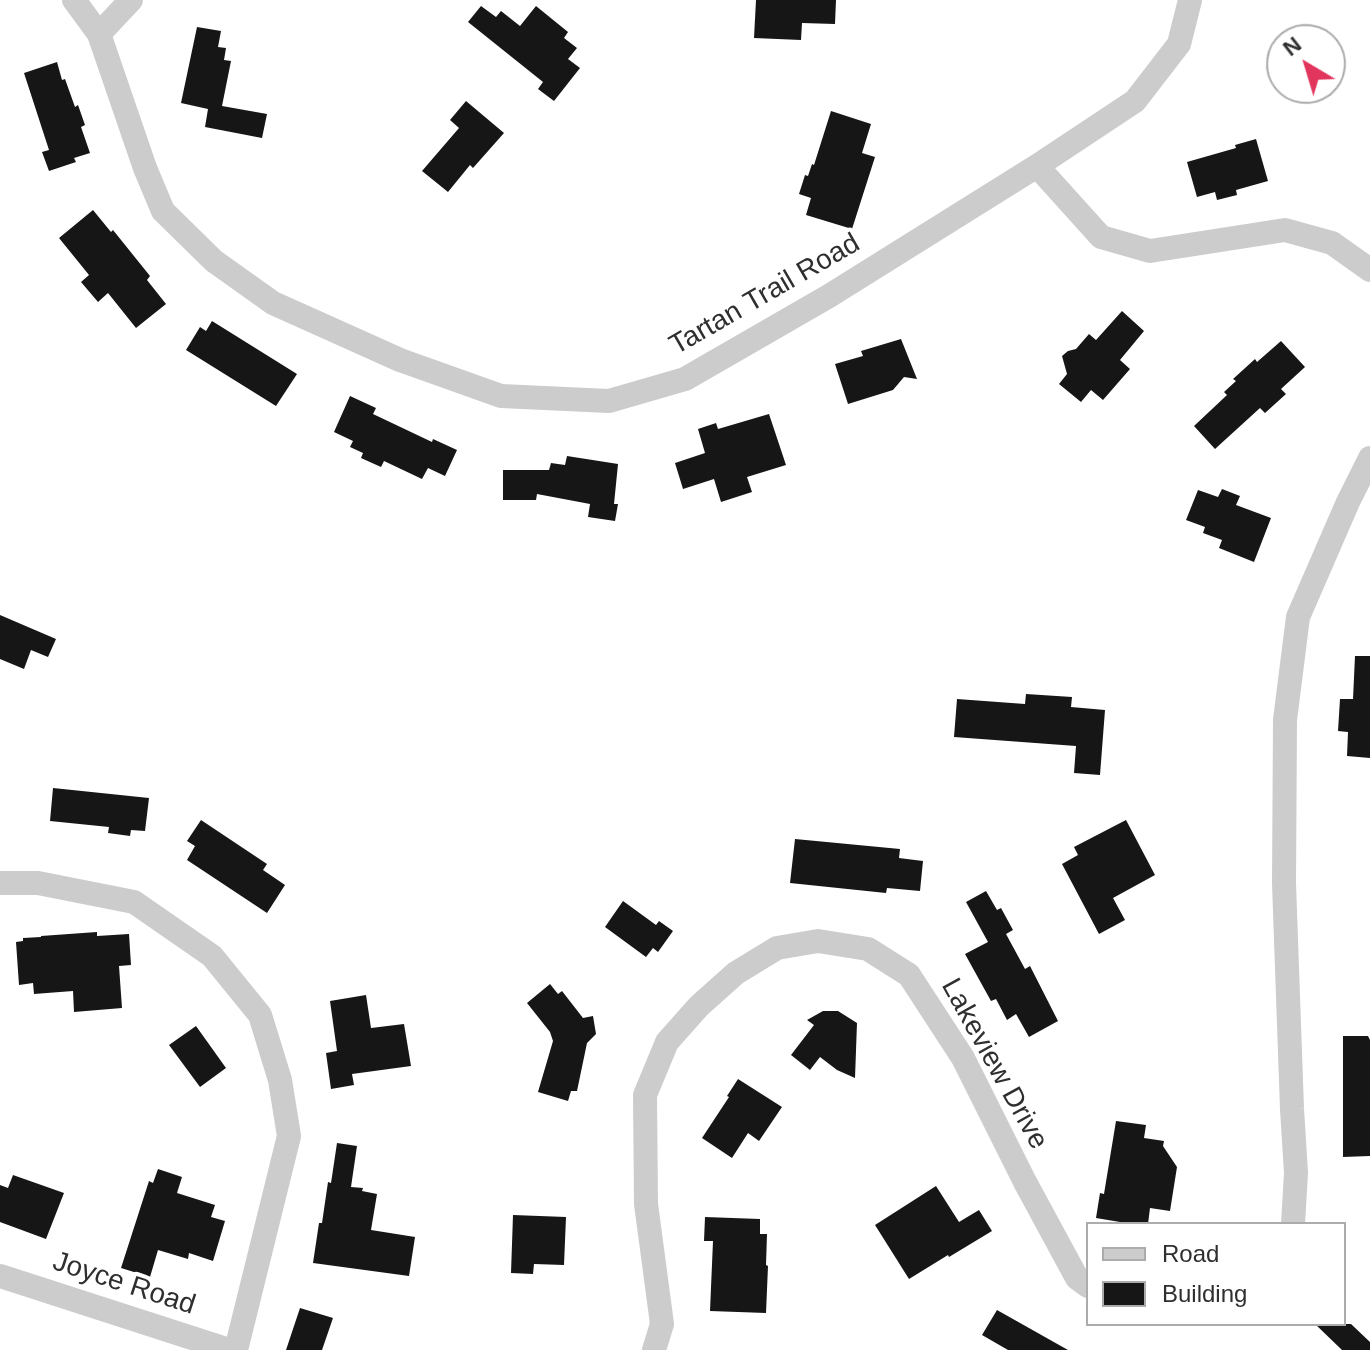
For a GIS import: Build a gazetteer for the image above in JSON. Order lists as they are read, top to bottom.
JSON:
{
  "streets": {
    "street": ["Tartan Trail Road", "Lakeview Drive", "Joyce Road"]
  },
  "legend": ["Road", "Building"],
  "north": "top left"
}
